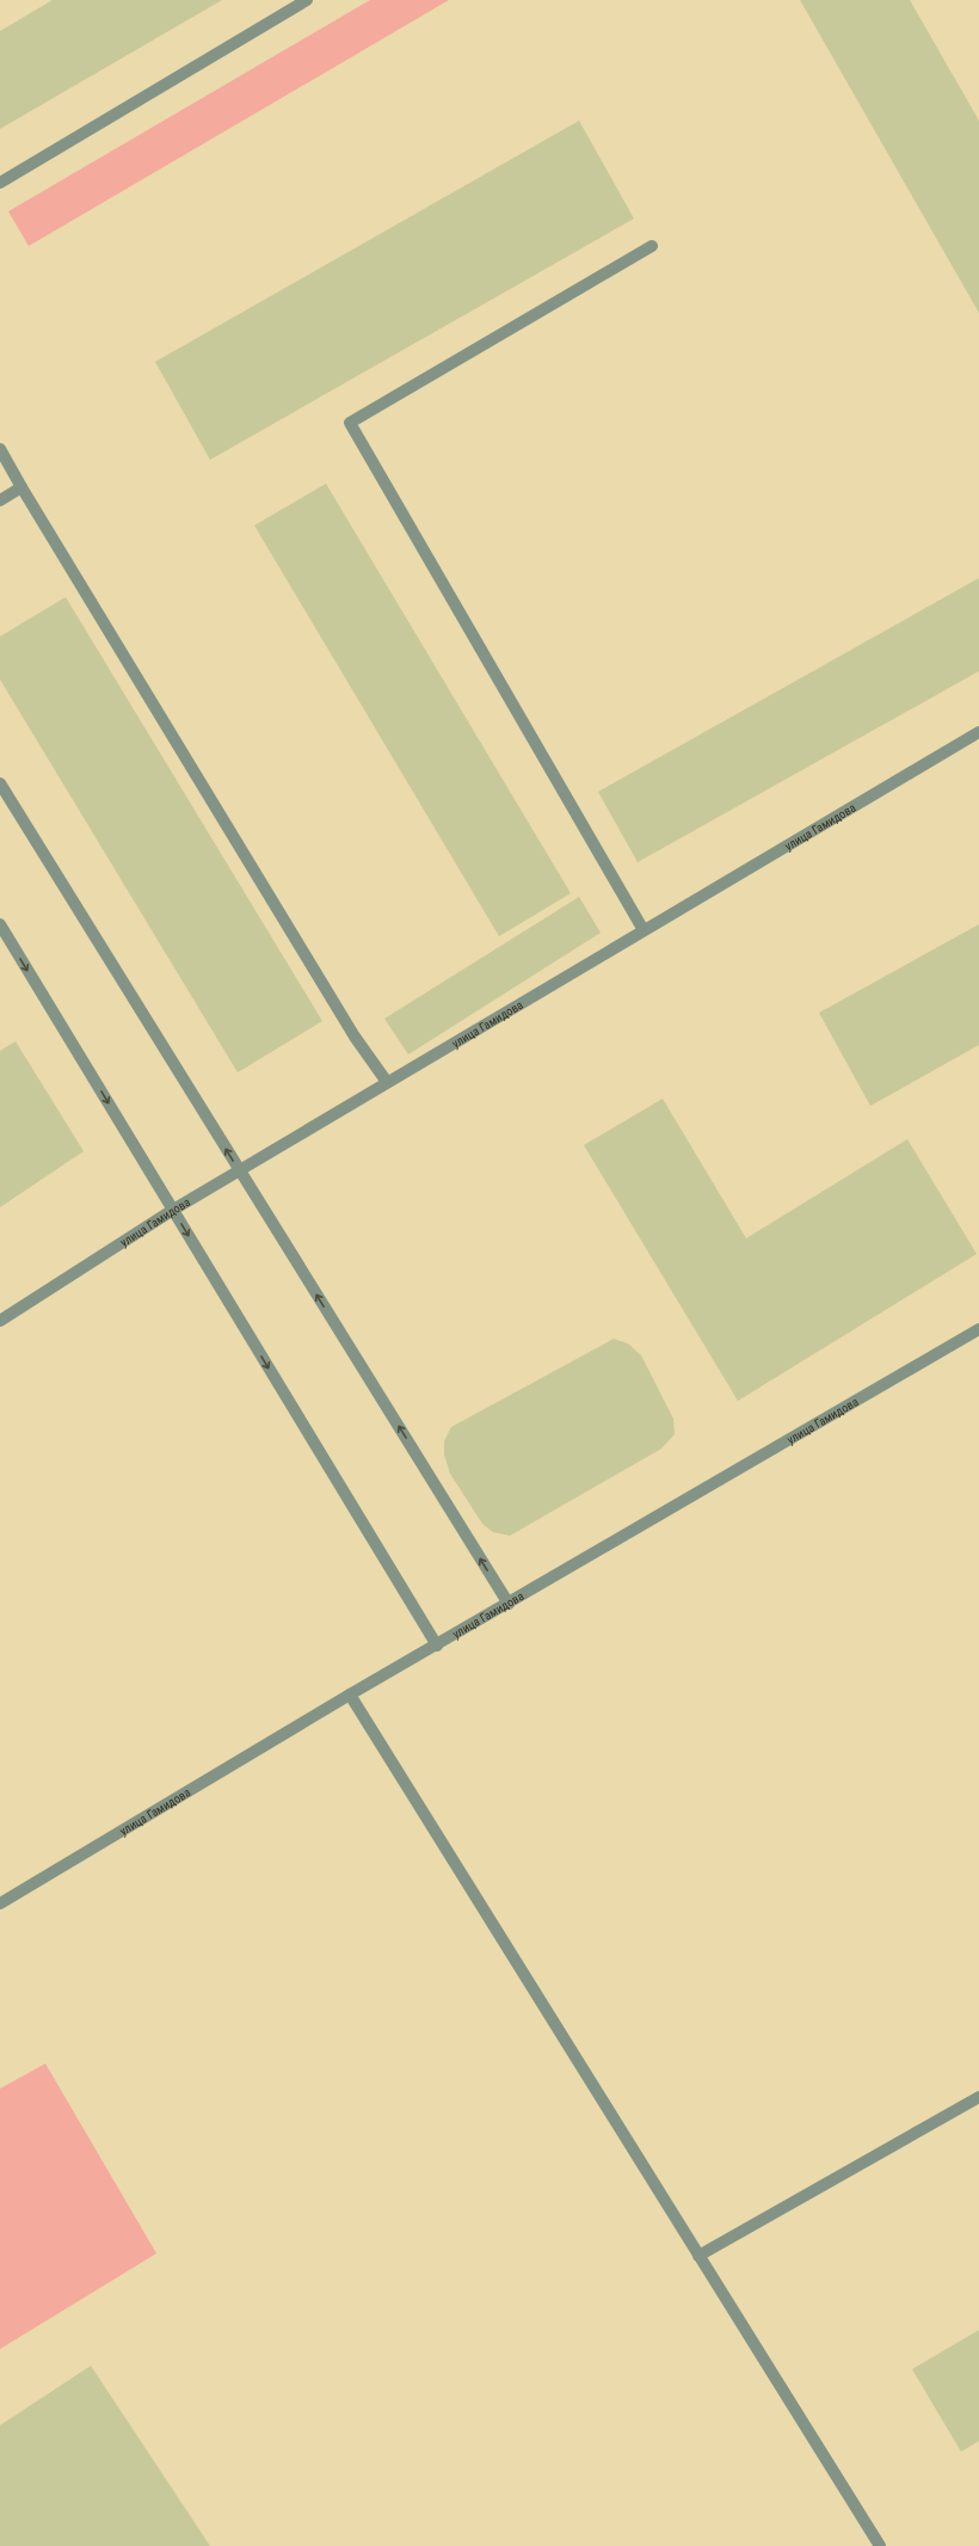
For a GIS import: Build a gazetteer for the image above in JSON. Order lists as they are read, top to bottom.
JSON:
{
  "streets": {
    "street": ["улица Гамидова"]
  }
}
